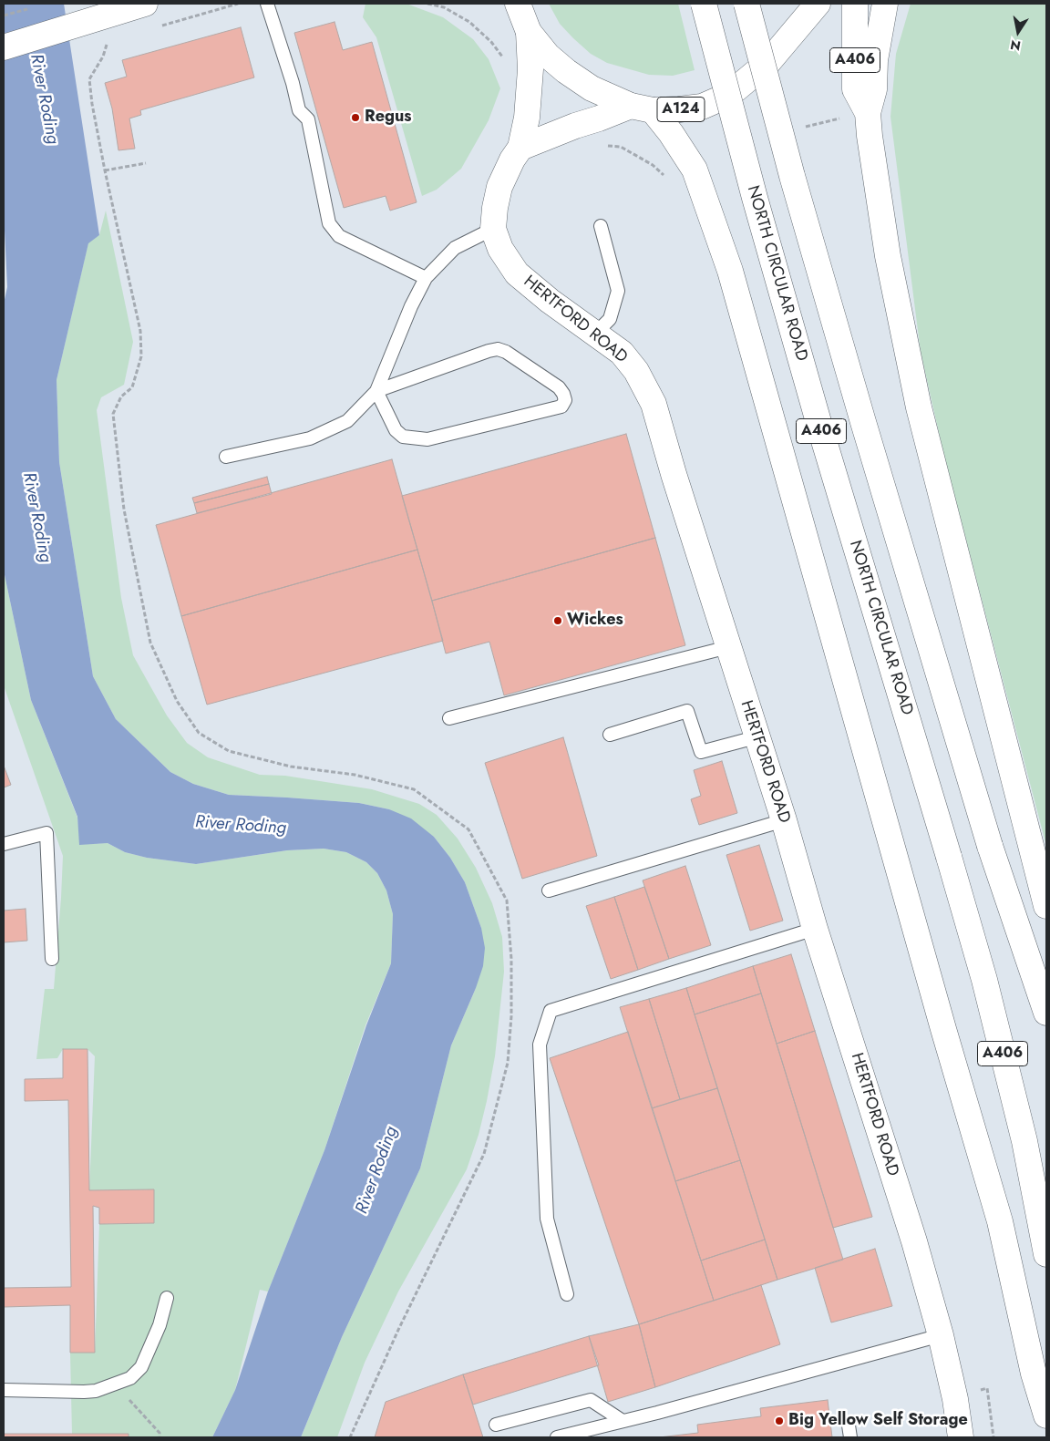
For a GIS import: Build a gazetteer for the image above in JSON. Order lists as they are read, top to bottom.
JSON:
{
  "streets": {
    "main road": [
      "A406",
      "A124",
      "NORTH CIRCULAR ROAD",
      "HERTFORD ROAD"
    ]
  },
  "crossings": [
    ["A406", "A124"],
    ["A124", "HERTFORD ROAD"]
  ],
  "water": ["River Roding"],
  "places": ["Regus", "Wickes", "Big Yellow Self Storage"],
  "north": "bottom"
}
